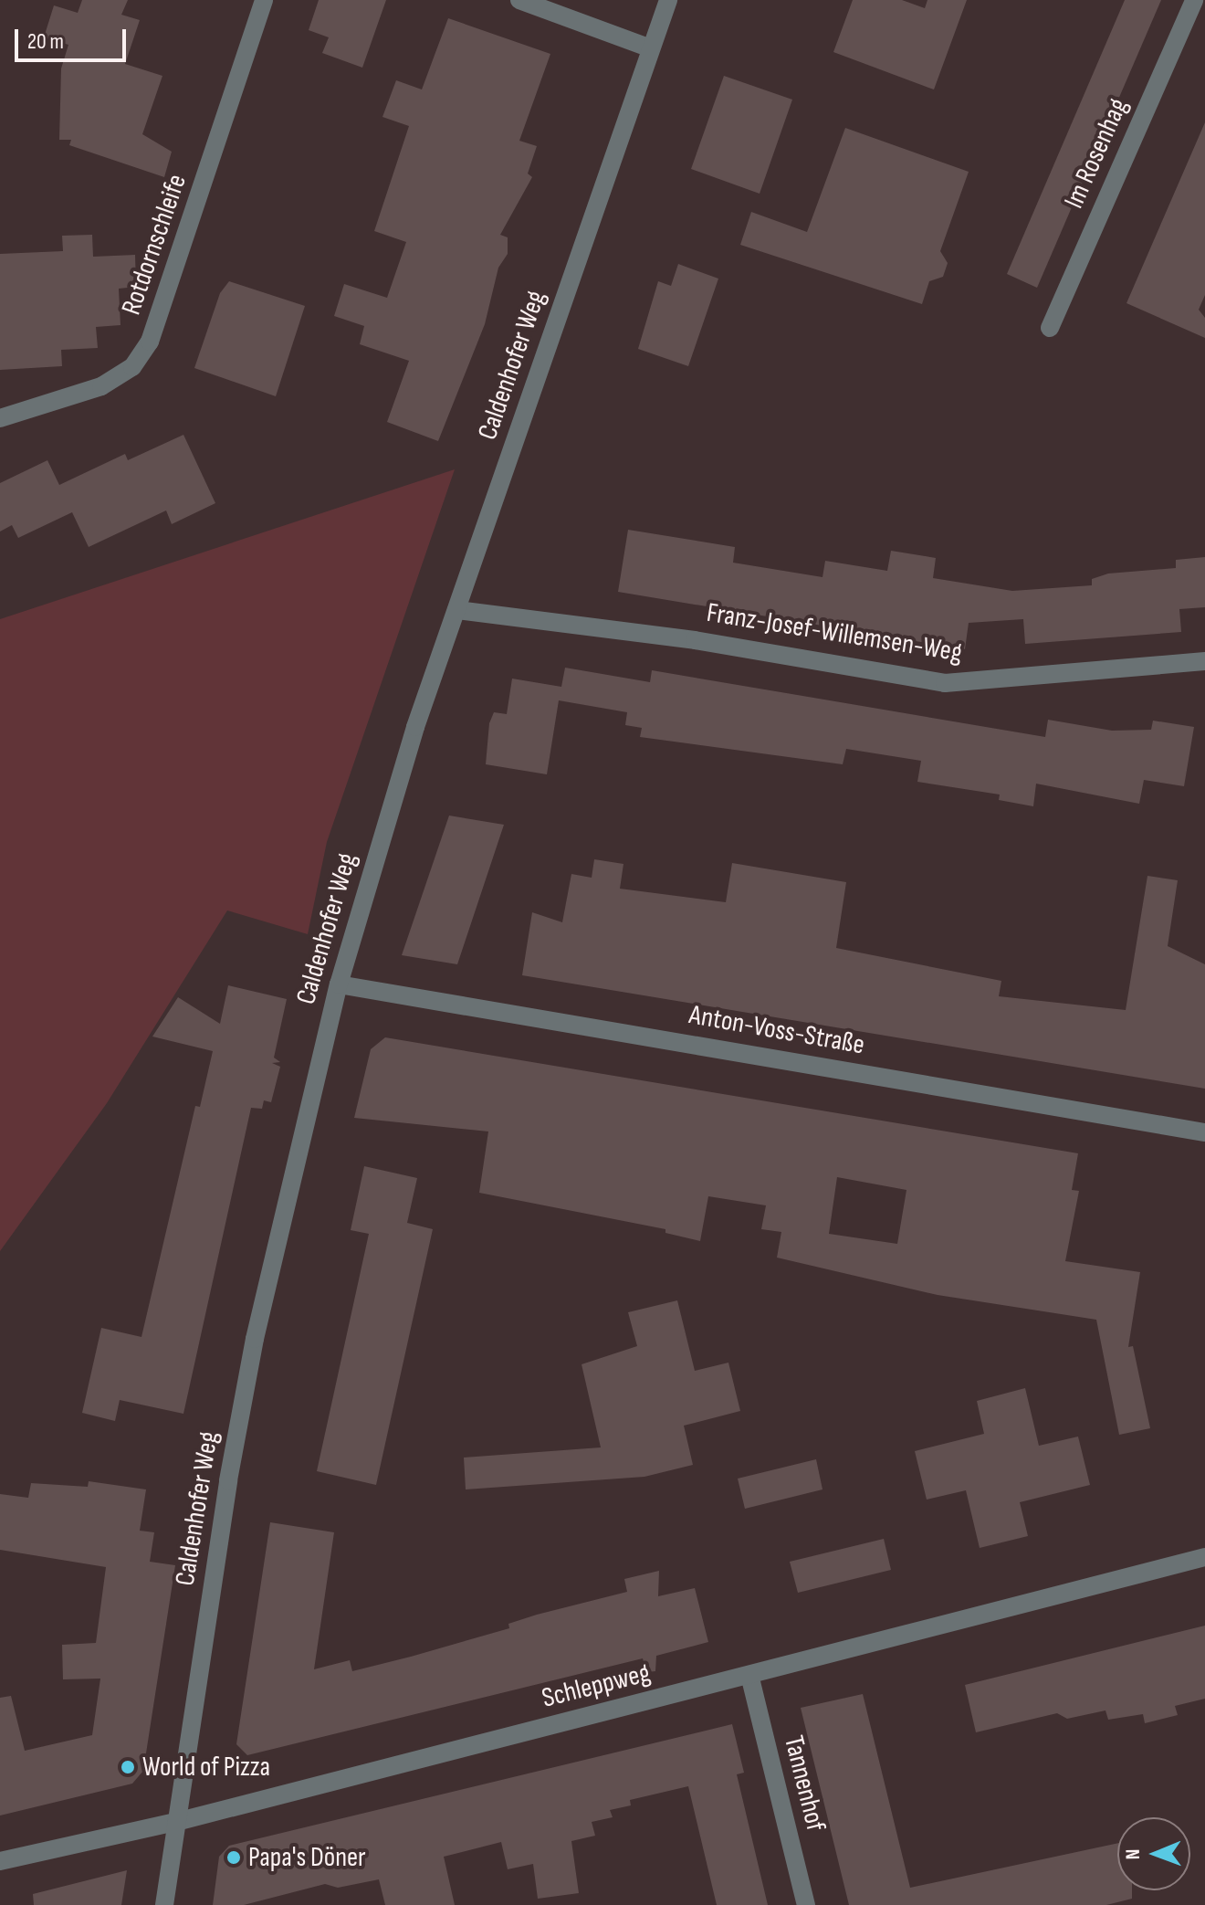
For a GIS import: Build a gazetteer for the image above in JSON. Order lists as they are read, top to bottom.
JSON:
{
  "streets": {
    "street": [
      "Im Rosenhag",
      "Rotdornschleife",
      "Caldenhofer Weg",
      "Franz-Josef-Willemsen-Weg",
      "Anton-Voss-Straße",
      "Schleppweg",
      "Tannenhof"
    ]
  },
  "crossings": [
    ["Caldenhofer Weg", "Franz-Josef-Willemsen-Weg"],
    ["Caldenhofer Weg", "Anton-Voss-Straße"],
    ["Caldenhofer Weg", "Schleppweg"],
    ["Schleppweg", "Tannenhof"]
  ],
  "places": ["World of Pizza", "Papa's Döner"],
  "scale_bar": "20 m",
  "north": "left"
}
